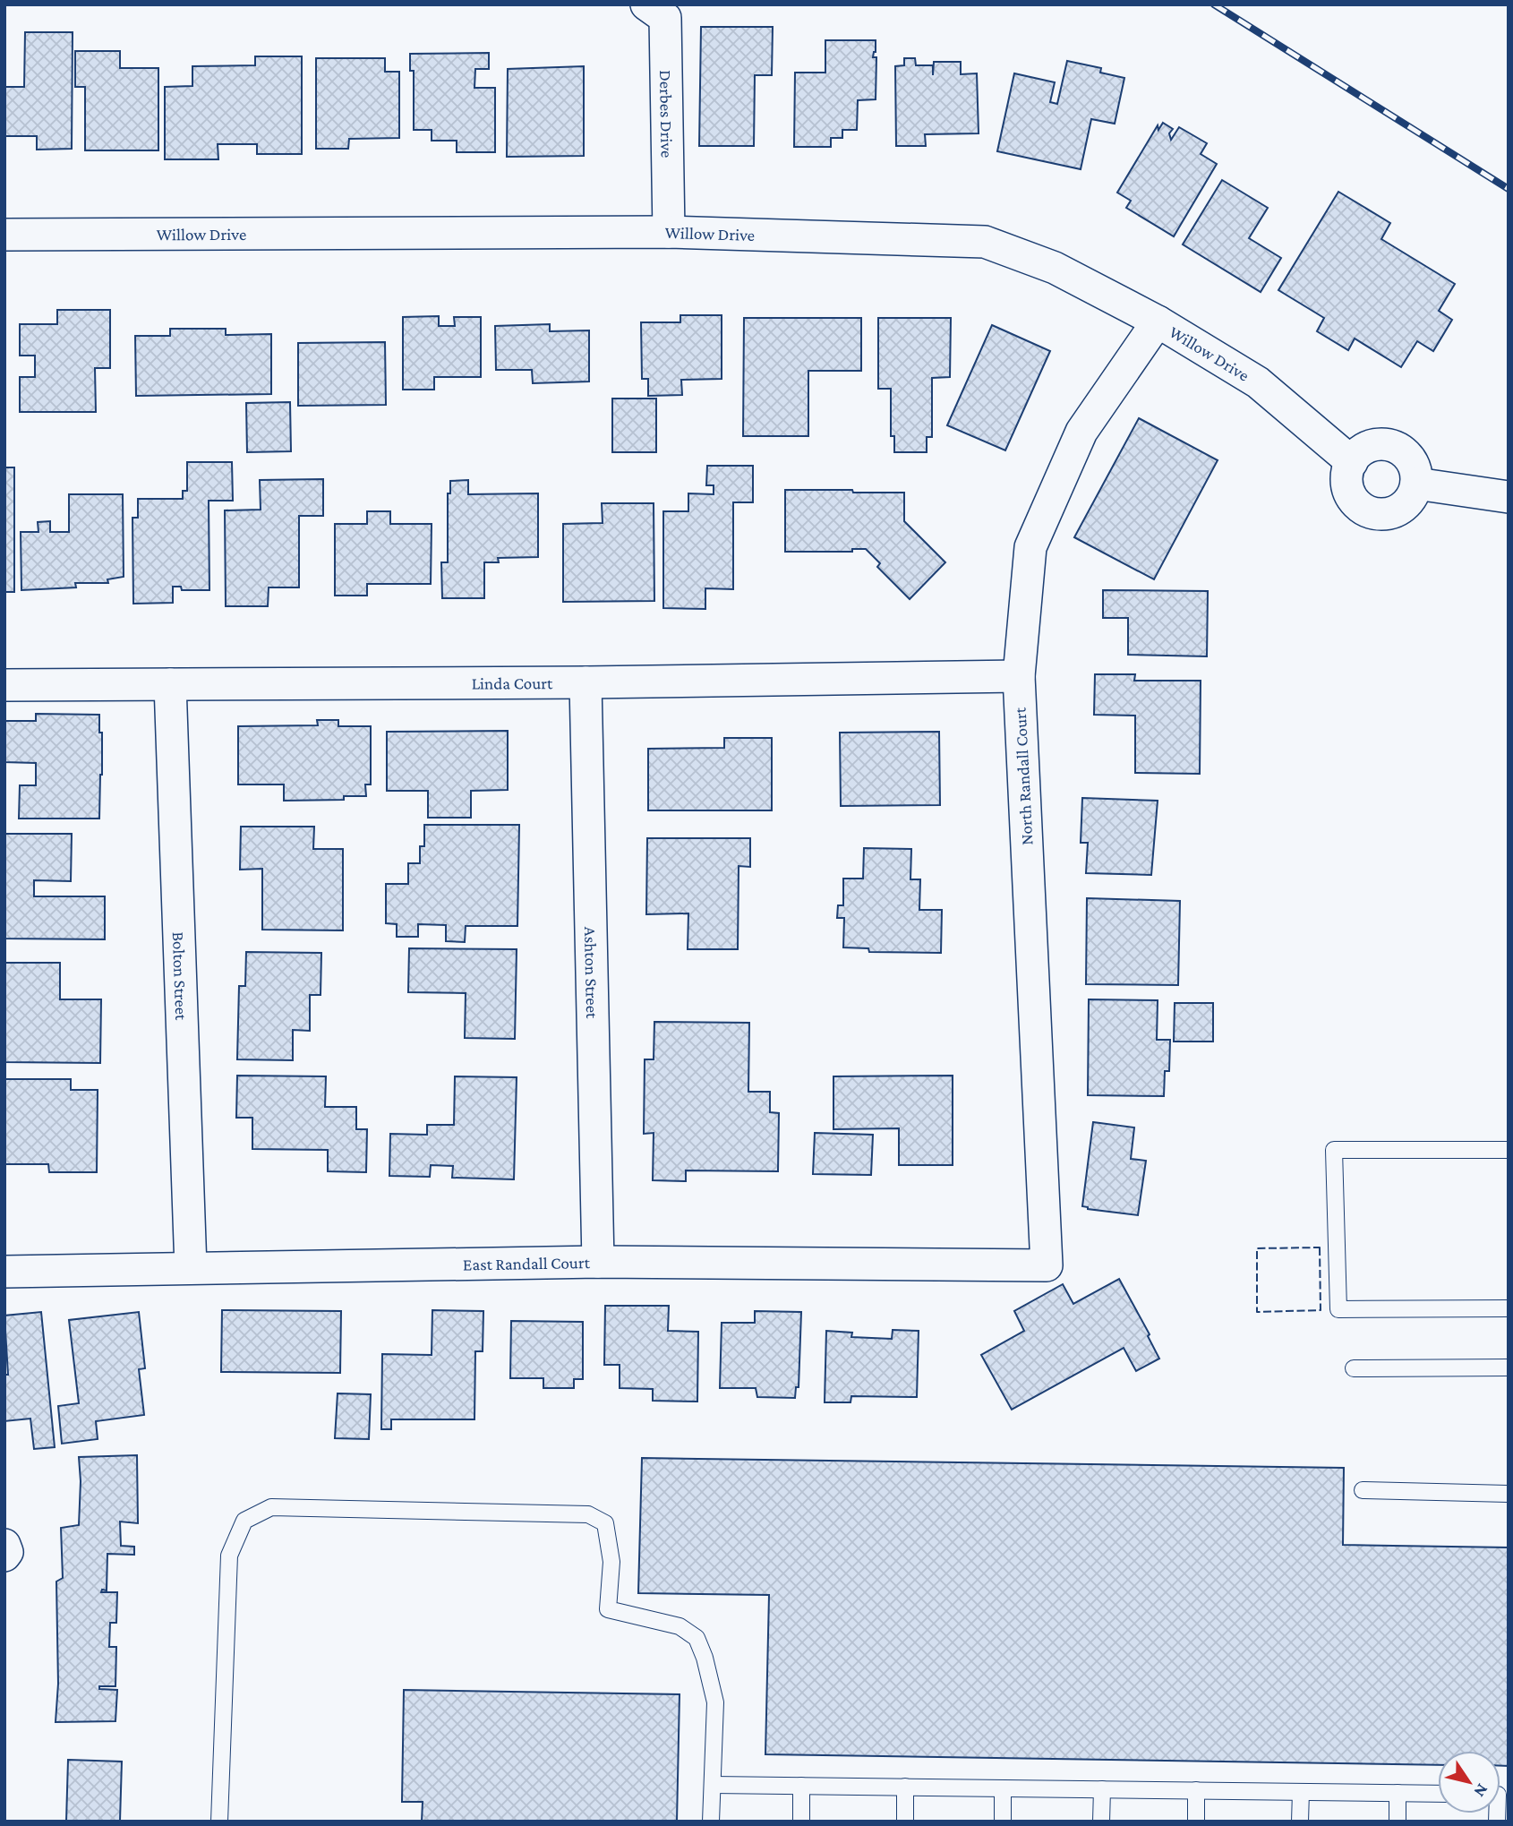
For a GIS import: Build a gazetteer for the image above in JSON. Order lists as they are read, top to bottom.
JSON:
{
  "streets": {
    "street": [
      "Derbes Drive",
      "Willow Drive",
      "Linda Court",
      "North Randall Court",
      "Ashton Street",
      "Bolton Street",
      "East Randall Court"
    ]
  },
  "crossings": [
    ["Derbes Drive", "Willow Drive"],
    ["Willow Drive", "North Randall Court"],
    ["Linda Court", "North Randall Court"],
    ["Linda Court", "Ashton Street"],
    ["Linda Court", "Bolton Street"],
    ["North Randall Court", "East Randall Court"],
    ["Ashton Street", "East Randall Court"],
    ["Bolton Street", "East Randall Court"]
  ],
  "north": "bottom right"
}
